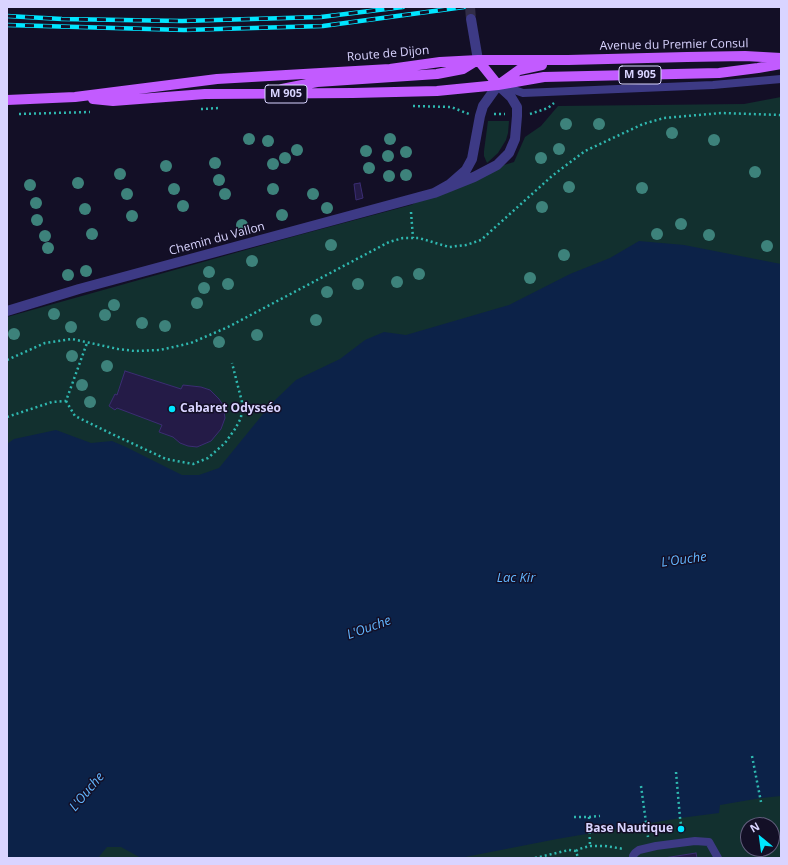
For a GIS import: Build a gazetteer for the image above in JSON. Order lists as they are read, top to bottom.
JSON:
{
  "streets": {
    "main road": ["Avenue du Premier Consul", "Route de Dijon", "M 905"],
    "street": ["Chemin du Vallon"]
  },
  "crossings": [
    ["Avenue du Premier Consul", "Route de Dijon"],
    ["Avenue du Premier Consul", "M 905"],
    ["Avenue du Premier Consul", "Chemin du Vallon"],
    ["Route de Dijon", "M 905"],
    ["Route de Dijon", "Chemin du Vallon"],
    ["M 905", "Chemin du Vallon"]
  ],
  "water": ["L'Ouche", "Lac Kir"],
  "places": ["Cabaret Odysséo", "Base Nautique"],
  "north": "top left"
}
